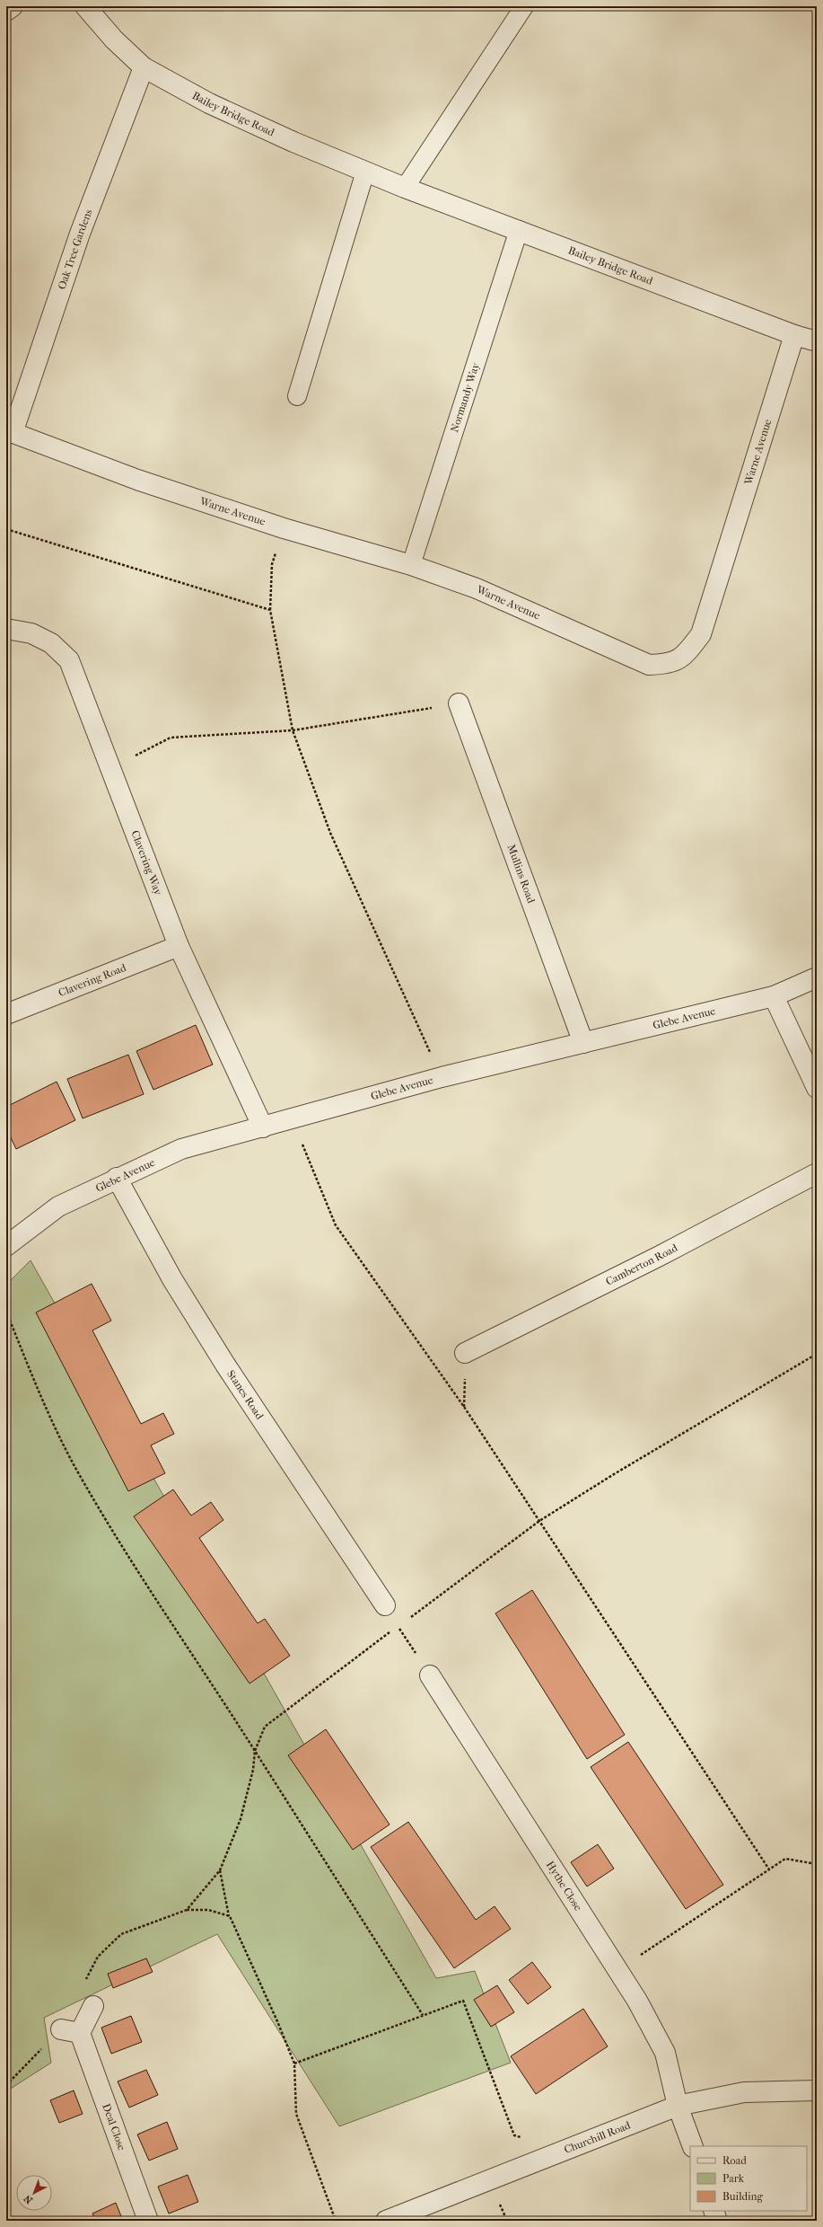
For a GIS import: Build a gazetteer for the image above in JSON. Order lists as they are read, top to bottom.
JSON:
{
  "streets": {
    "street": [
      "Bailey Bridge Road",
      "Oak Tree Gardens",
      "Warne Avenue",
      "Clavering Way",
      "Mullins Road",
      "Clavering Road",
      "Glebe Avenue",
      "Camberton Road",
      "Stanes Road",
      "Hythe Close",
      "Deal Close",
      "Churchill Road"
    ],
    "lane": ["Normandy Way"]
  },
  "crossings": [
    ["Bailey Bridge Road", "Oak Tree Gardens"],
    ["Bailey Bridge Road", "Normandy Way"],
    ["Bailey Bridge Road", "Warne Avenue"],
    ["Oak Tree Gardens", "Warne Avenue"],
    ["Normandy Way", "Warne Avenue"],
    ["Clavering Way", "Clavering Road"],
    ["Clavering Way", "Glebe Avenue"],
    ["Mullins Road", "Glebe Avenue"],
    ["Glebe Avenue", "Stanes Road"],
    ["Hythe Close", "Churchill Road"]
  ],
  "legend": ["Road", "Park", "Building"],
  "north": "bottom left"
}
